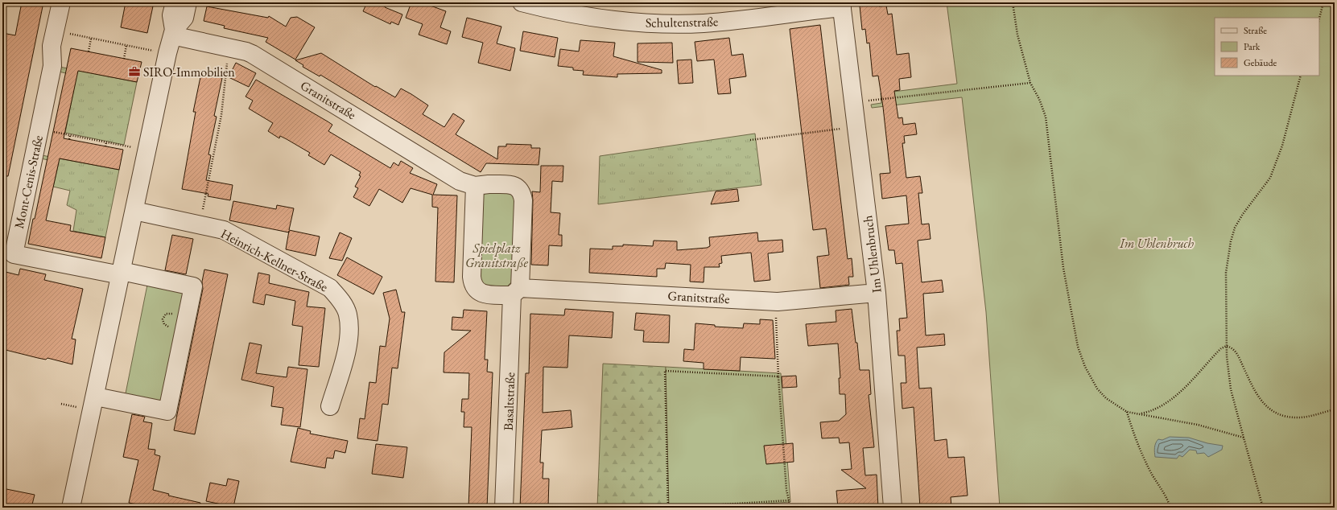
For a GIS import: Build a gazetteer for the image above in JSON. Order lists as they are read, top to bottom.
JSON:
{
  "streets": {
    "street": [
      "Schultenstraße",
      "Granitstraße",
      "Mont-Cenis-Straße",
      "Im Uhlenbruch",
      "Heinrich-Kellner-Straße",
      "Basaltstraße"
    ]
  },
  "crossings": [
    ["Schultenstraße", "Im Uhlenbruch"],
    ["Granitstraße", "Im Uhlenbruch"],
    ["Granitstraße", "Basaltstraße"]
  ],
  "parks": ["Im Uhlenbruch", "Spielplatz Granitstraße"],
  "places": {
    "office": ["SIRO-Immobilien"]
  },
  "legend": ["Straße", "Park", "Gebäude"]
}
